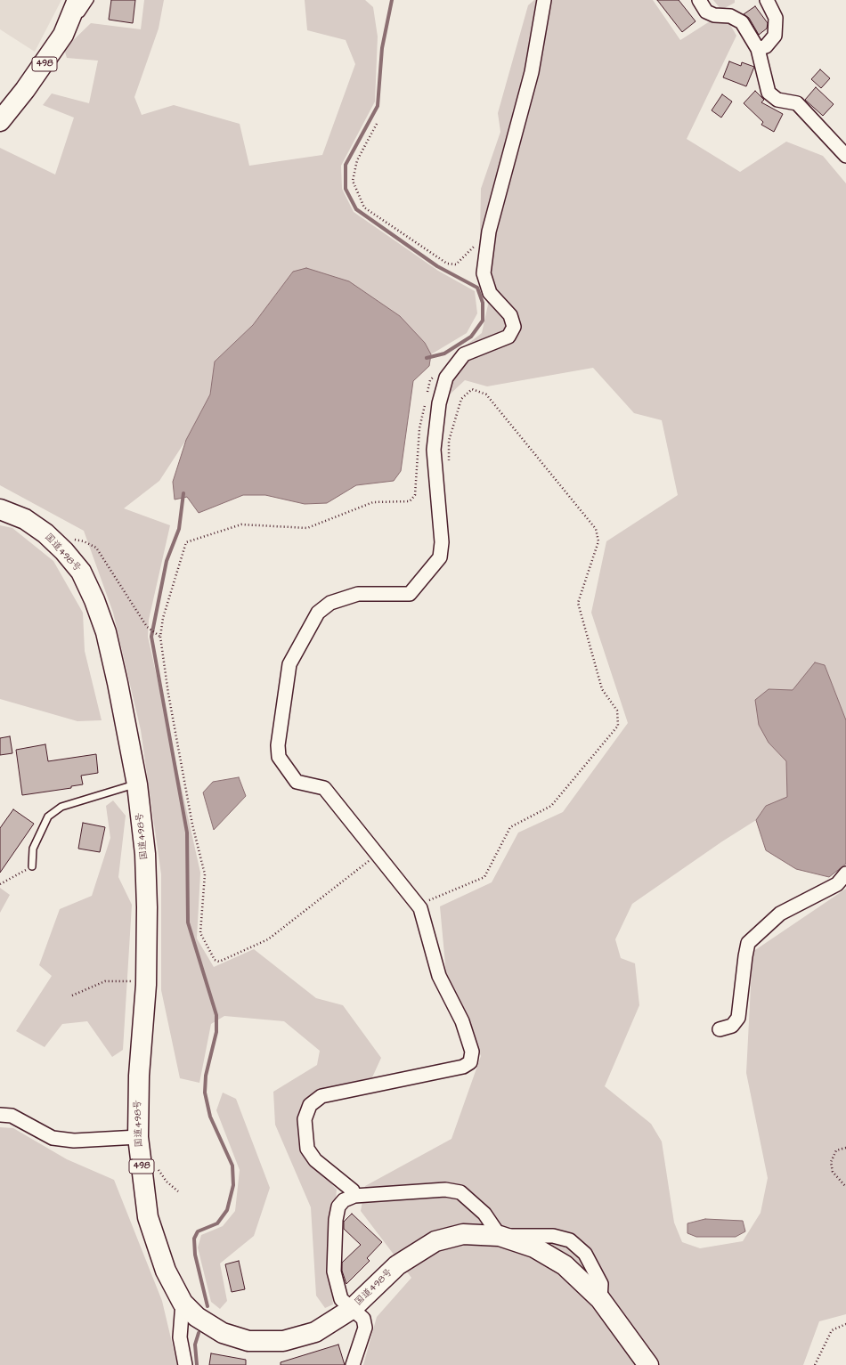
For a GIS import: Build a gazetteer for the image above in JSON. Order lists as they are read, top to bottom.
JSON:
{
  "streets": {
    "highway": ["498", "国道498号"]
  }
}
